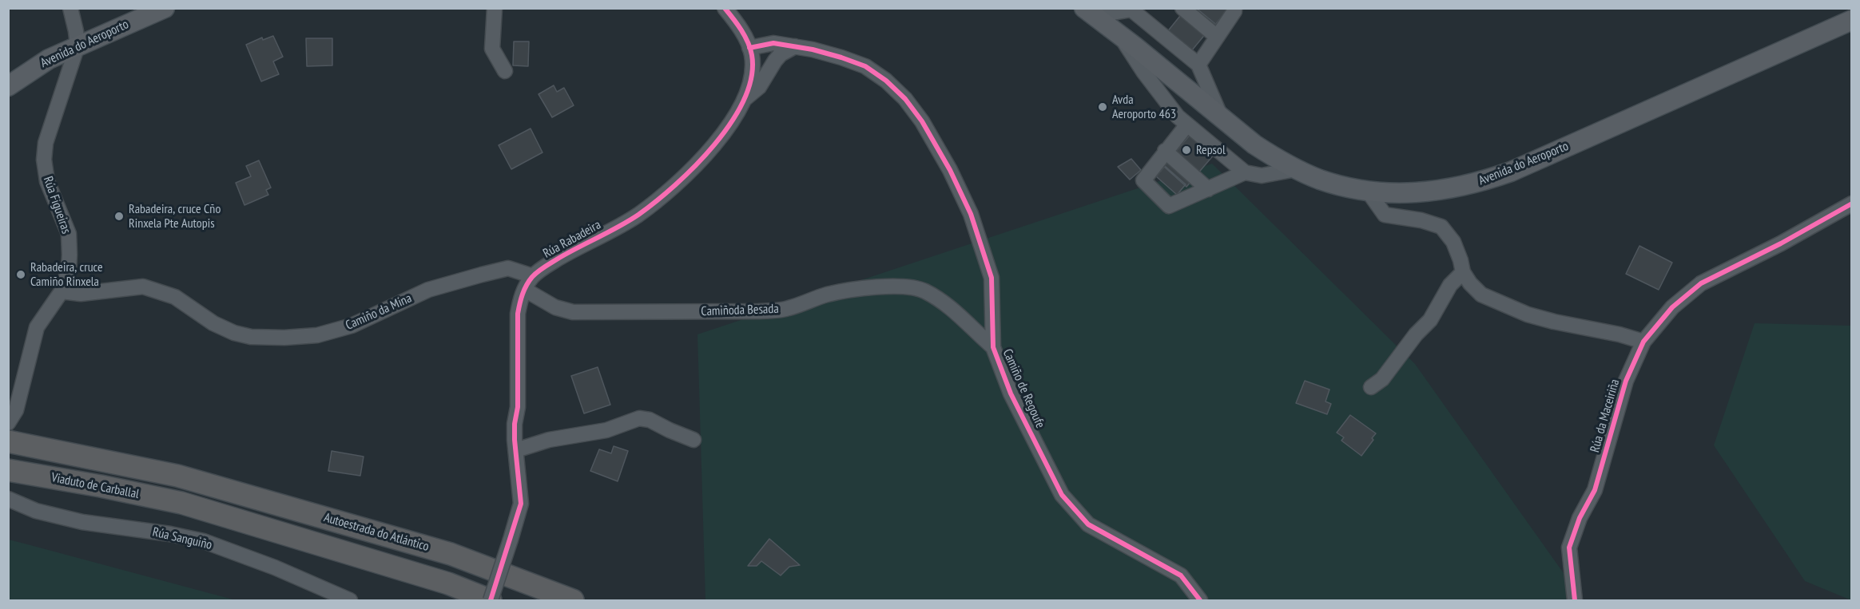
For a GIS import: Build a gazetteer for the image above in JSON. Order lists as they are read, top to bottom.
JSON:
{
  "streets": {
    "highway": ["Viaduto de Carballal", "Autoestrada do Atlántico"],
    "main road": ["Avenida do Aeroporto"],
    "street": [
      "Rúa Figueiras",
      "Rúa Rabadeira",
      "Camiñoda Besada",
      "Camiño da Mina",
      "Camiño de Regoufe",
      "Rúa da Maceiriña",
      "Rúa Sanguiño"
    ]
  },
  "crossings": [
    ["Avenida do Aeroporto", "Rúa Figueiras"],
    ["Rúa Figueiras", "Camiño da Mina"],
    ["Rúa Rabadeira", "Camiñoda Besada"],
    ["Rúa Rabadeira", "Camiño da Mina"],
    ["Rúa Rabadeira", "Camiño de Regoufe"],
    ["Rúa Rabadeira", "Viaduto de Carballal"],
    ["Camiñoda Besada", "Camiño de Regoufe"],
    ["Viaduto de Carballal", "Autoestrada do Atlántico"]
  ],
  "places": [
    "Avda Aeroporto 463",
    "Repsol",
    "Rabadeira, cruce Cño Rinxela Pte Autopis",
    "Rabadeira, cruce Camiño Rinxela"
  ]
}
